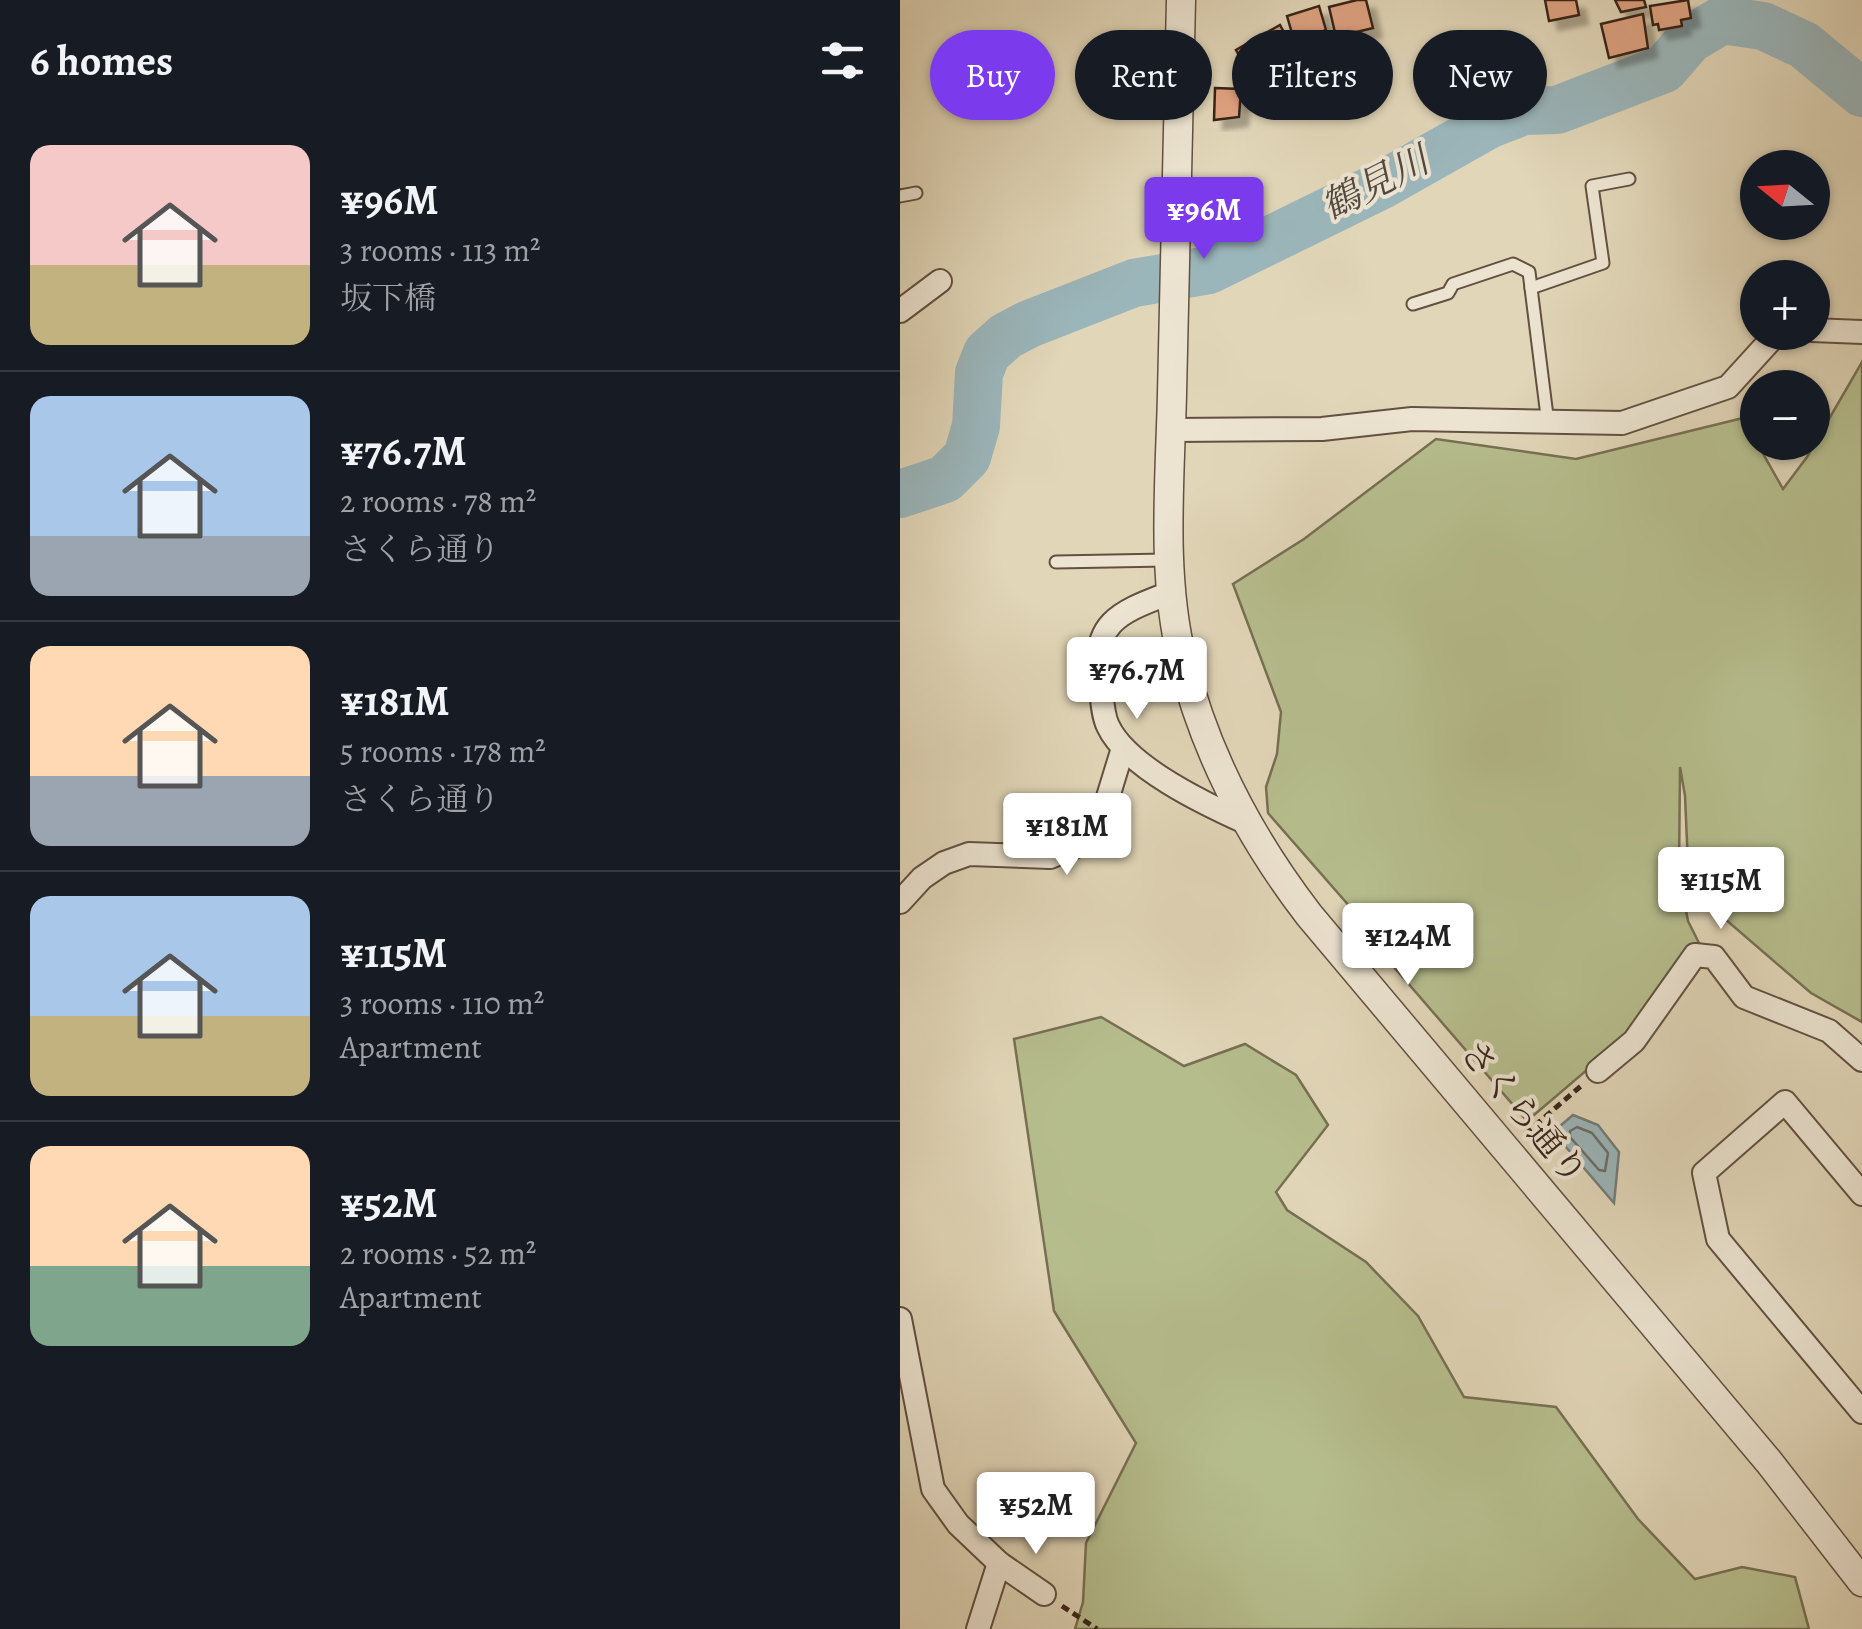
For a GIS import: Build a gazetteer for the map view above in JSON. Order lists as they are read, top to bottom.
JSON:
{
  "streets": {
    "street": ["さくら通り"]
  },
  "water": ["鶴見川"],
  "north": "left",
  "page": {
    "heading": "6 homes",
    "chip": [
      "Buy",
      "Rent",
      "Filters",
      "New"
    ],
    "list": [
      {
        "name": "¥96M",
        "note": "3 rooms · 113 m² · 坂下橋"
      },
      {
        "name": "¥76.7M",
        "note": "2 rooms · 78 m² · さくら通り"
      },
      {
        "name": "¥181M",
        "note": "5 rooms · 178 m² · さくら通り"
      },
      {
        "name": "¥115M",
        "note": "3 rooms · 110 m² · Apartment"
      },
      {
        "name": "¥52M",
        "note": "2 rooms · 52 m² · Apartment"
      }
    ],
    "map_buttons": ["+", "−"],
    "price": [
      "¥96M",
      "¥76.7M",
      "¥181M",
      "¥115M",
      "¥124M",
      "¥52M"
    ]
  }
}
